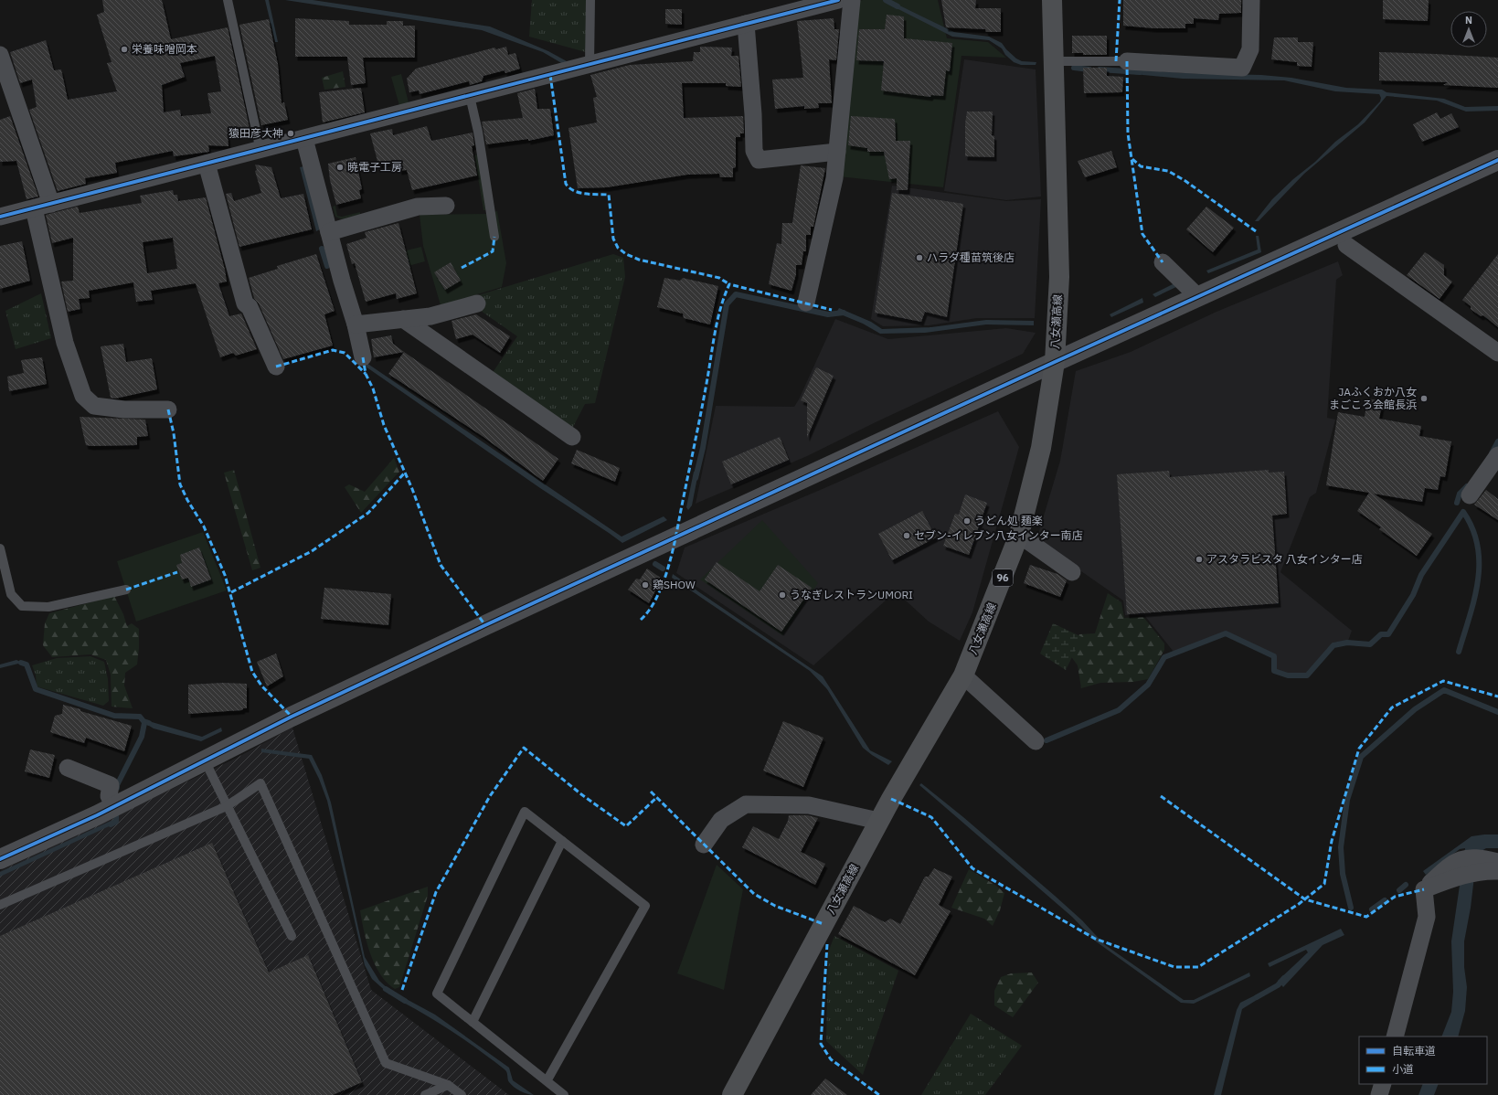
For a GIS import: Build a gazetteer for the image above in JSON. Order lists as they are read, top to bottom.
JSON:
{
  "streets": {
    "main road": ["八女瀬高線", "96"]
  },
  "places": [
    "栄養味噌岡本",
    "猿田彦大神",
    "暁電子工房",
    "ハラダ種苗筑後店",
    "JAふくおか八女 まごころ会館長浜",
    "うどん処 麺楽",
    "セブン-イレブン八女インター南店",
    "アスタラビスタ 八女インター店",
    "鶏SHOW",
    "うなぎレストランUMORI"
  ],
  "legend": ["自転車道", "小道"],
  "north": "top"
}
